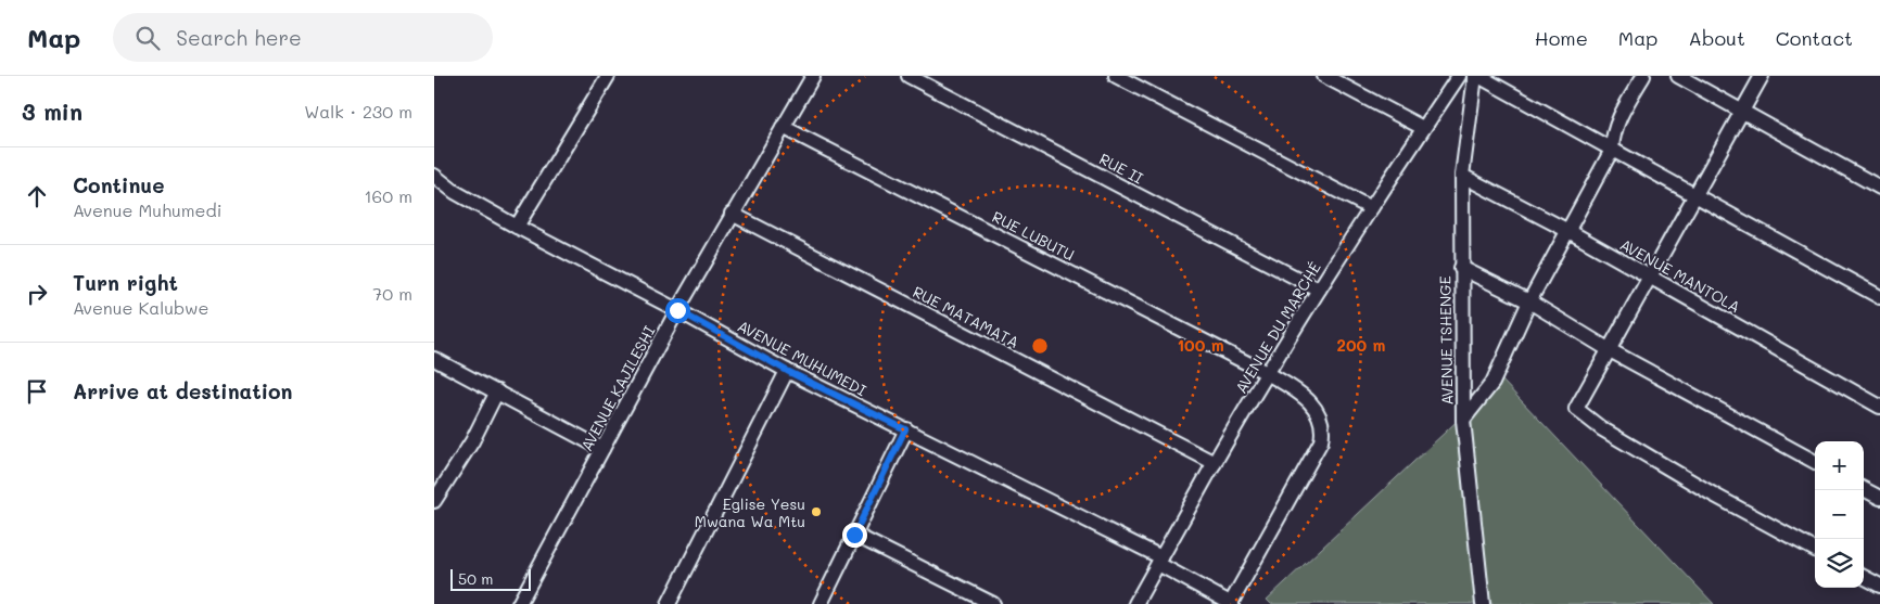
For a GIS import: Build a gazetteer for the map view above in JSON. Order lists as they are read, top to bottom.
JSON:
{
  "streets": {
    "street": [
      "RUE II",
      "RUE LUBUTU",
      "AVENUE MANTOLA",
      "RUE MATAMATA",
      "AVENUE DU MARCHÉ",
      "AVENUE TSHENGE",
      "AVENUE MUHUMEDI",
      "AVENUE KAJILESHI"
    ]
  },
  "crossings": [
    ["RUE II", "AVENUE DU MARCHÉ"],
    ["RUE LUBUTU", "AVENUE DU MARCHÉ"],
    ["RUE LUBUTU", "AVENUE MUHUMEDI"],
    ["RUE LUBUTU", "AVENUE KAJILESHI"],
    ["AVENUE MANTOLA", "AVENUE TSHENGE"],
    ["RUE MATAMATA", "AVENUE DU MARCHÉ"],
    ["RUE MATAMATA", "AVENUE KAJILESHI"],
    ["AVENUE DU MARCHÉ", "AVENUE MUHUMEDI"],
    ["AVENUE MUHUMEDI", "AVENUE KAJILESHI"]
  ],
  "places": ["Eglise Yesu Mwana Wa Mtu"],
  "scale_bar": "50 m",
  "page": {
    "header": "Map",
    "search": "Search here",
    "nav": [
      "Home",
      "Map",
      "About",
      "Contact"
    ],
    "heading": ["3 min", "Walk · 230 m"],
    "list": [
      ["Continue", "Avenue Muhumedi", "160 m"],
      ["Turn right", "Avenue Kalubwe", "70 m"],
      "Arrive at destination"
    ],
    "map_buttons": ["+", "−"],
    "scale": "50 m"
  },
  "rings": ["100 m", "200 m"]
}
